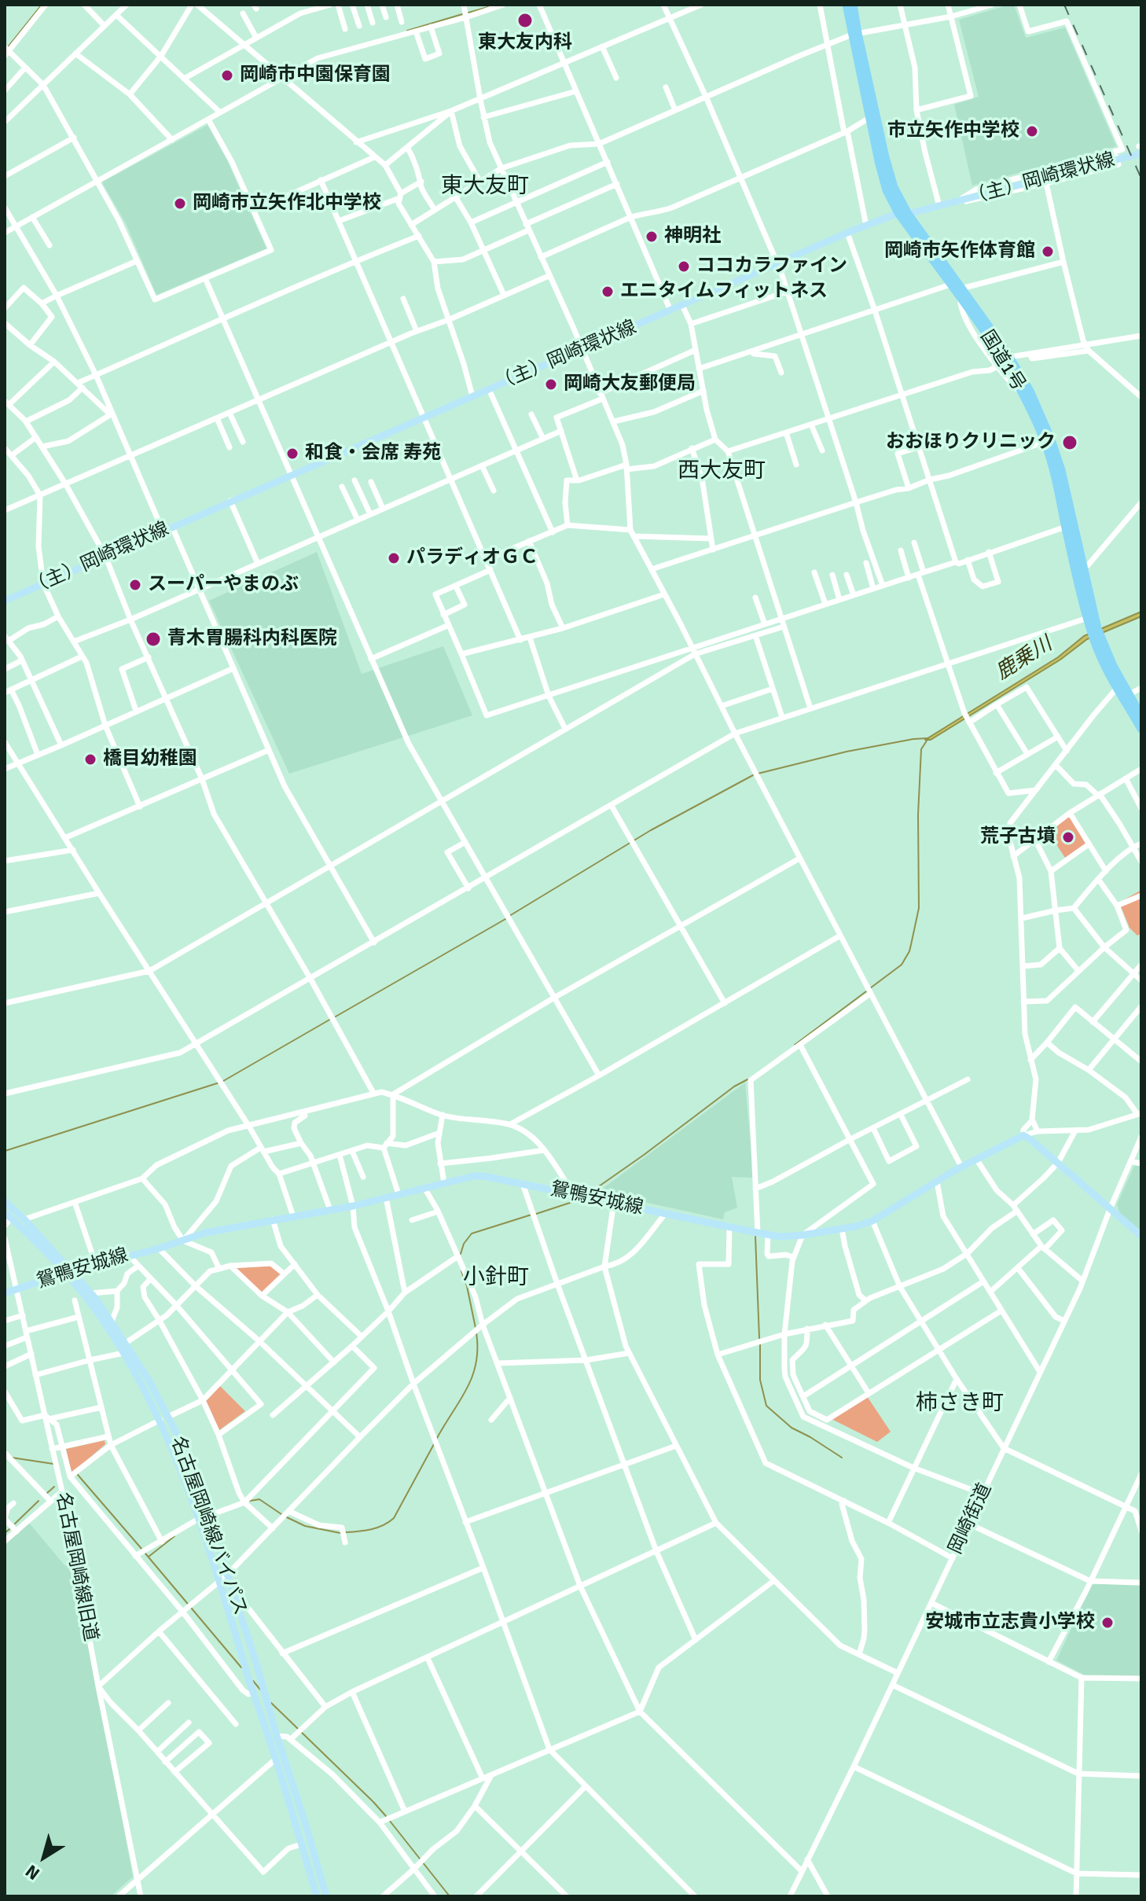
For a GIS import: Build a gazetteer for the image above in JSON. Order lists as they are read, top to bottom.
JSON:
{
  "streets": {
    "highway": ["国道1号"],
    "main road": ["（主）岡崎環状線", "鴛鴨安城線", "名古屋岡崎線バイパス"],
    "street": ["岡崎街道", "名古屋岡崎線旧道"]
  },
  "crossings": [
    ["（主）岡崎環状線", "国道1号"],
    ["鴛鴨安城線", "名古屋岡崎線バイパス"],
    ["鴛鴨安城線", "名古屋岡崎線旧道"]
  ],
  "districts": [
    "東大友町",
    "西大友町",
    "小針町",
    "柿さき町"
  ],
  "water": ["鹿乗川"],
  "places": [
    "東大友内科",
    "岡崎市中園保育園",
    "市立矢作中学校",
    "岡崎市立矢作北中学校",
    "神明社",
    "岡崎市矢作体育館",
    "ココカラファイン",
    "エニタイムフィットネス",
    "岡崎大友郵便局",
    "おおほりクリニック",
    "和食・会席 寿苑",
    "パラディオＧＣ",
    "スーパーやまのぶ",
    "青木胃腸科内科医院",
    "橋目幼稚園",
    "荒子古墳",
    "安城市立志貴小学校"
  ],
  "north": "bottom left"
}
